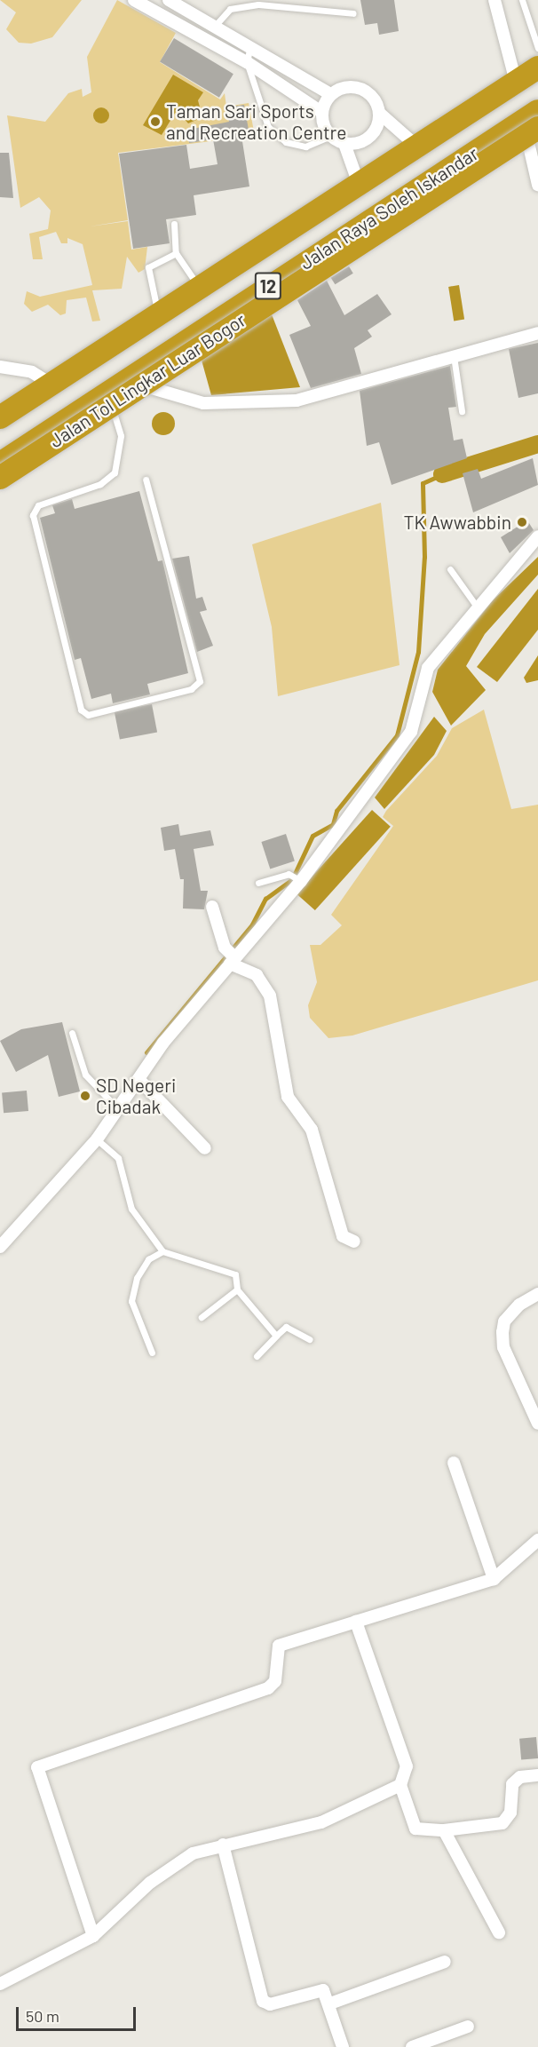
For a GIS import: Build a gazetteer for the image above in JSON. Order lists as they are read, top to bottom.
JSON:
{
  "streets": {
    "highway": ["Jalan Raya Soleh Iskandar", "12", "Jalan Tol Lingkar Luar Bogor"]
  },
  "crossings": [
    ["Jalan Raya Soleh Iskandar", "Jalan Tol Lingkar Luar Bogor"]
  ],
  "places": ["Taman Sari Sports and Recreation Centre", "TK Awwabbin", "SD Negeri Cibadak"],
  "scale_bar": "50 m"
}
